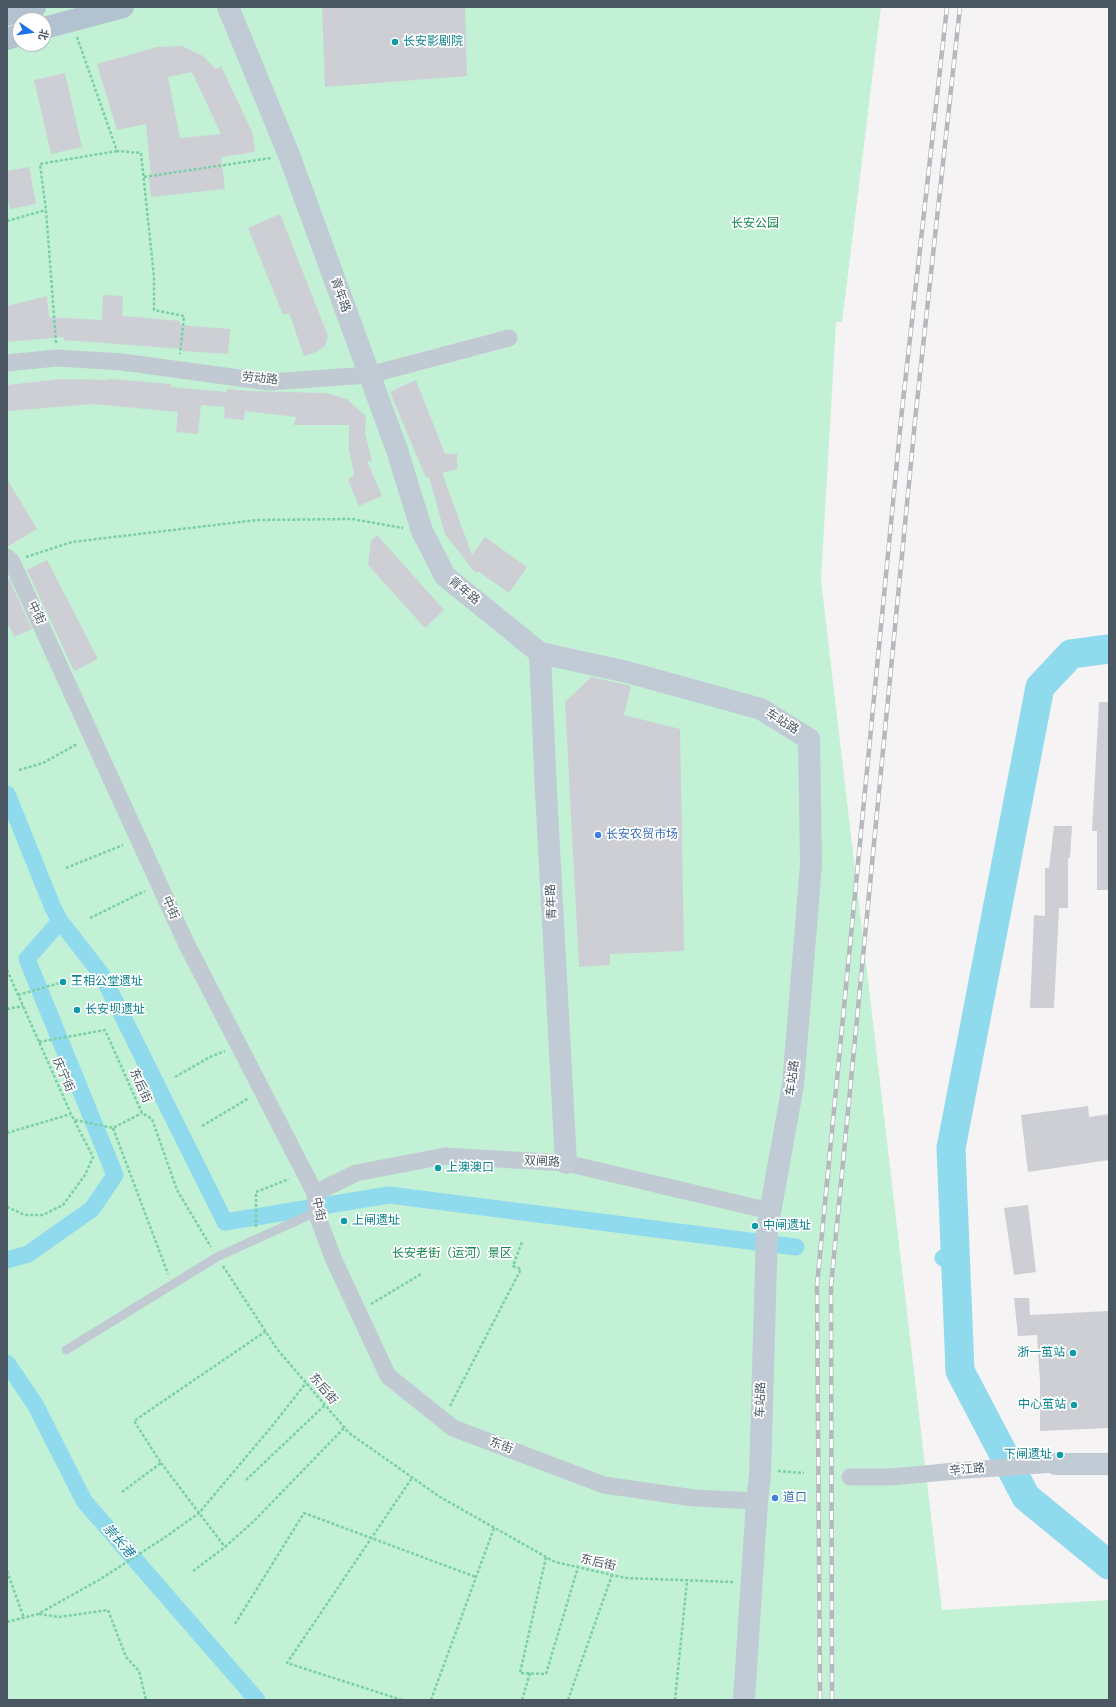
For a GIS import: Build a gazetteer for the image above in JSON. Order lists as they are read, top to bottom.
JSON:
{
  "streets": {
    "street": [
      "青年路",
      "劳动路",
      "中街",
      "车站路",
      "双闸路",
      "东街",
      "辛江路"
    ],
    "path": ["庆宁街", "东后街"]
  },
  "crossings": [
    ["青年路", "劳动路"],
    ["青年路", "车站路"],
    ["青年路", "双闸路"],
    ["中街", "双闸路"],
    ["中街", "东街"],
    ["车站路", "东后街"],
    ["车站路", "双闸路"],
    ["车站路", "东街"],
    ["庆宁街", "东后街"]
  ],
  "water": ["崇长港"],
  "parks": ["长安公园", "长安老街（运河）景区"],
  "places": [
    "长安影剧院",
    "长安农贸市场",
    "王相公堂遗址",
    "长安坝遗址",
    "上澳澳口",
    "上闸遗址",
    "中闸遗址",
    "浙一茧站",
    "中心茧站",
    "下闸遗址",
    "道口"
  ],
  "north": "right"
}
